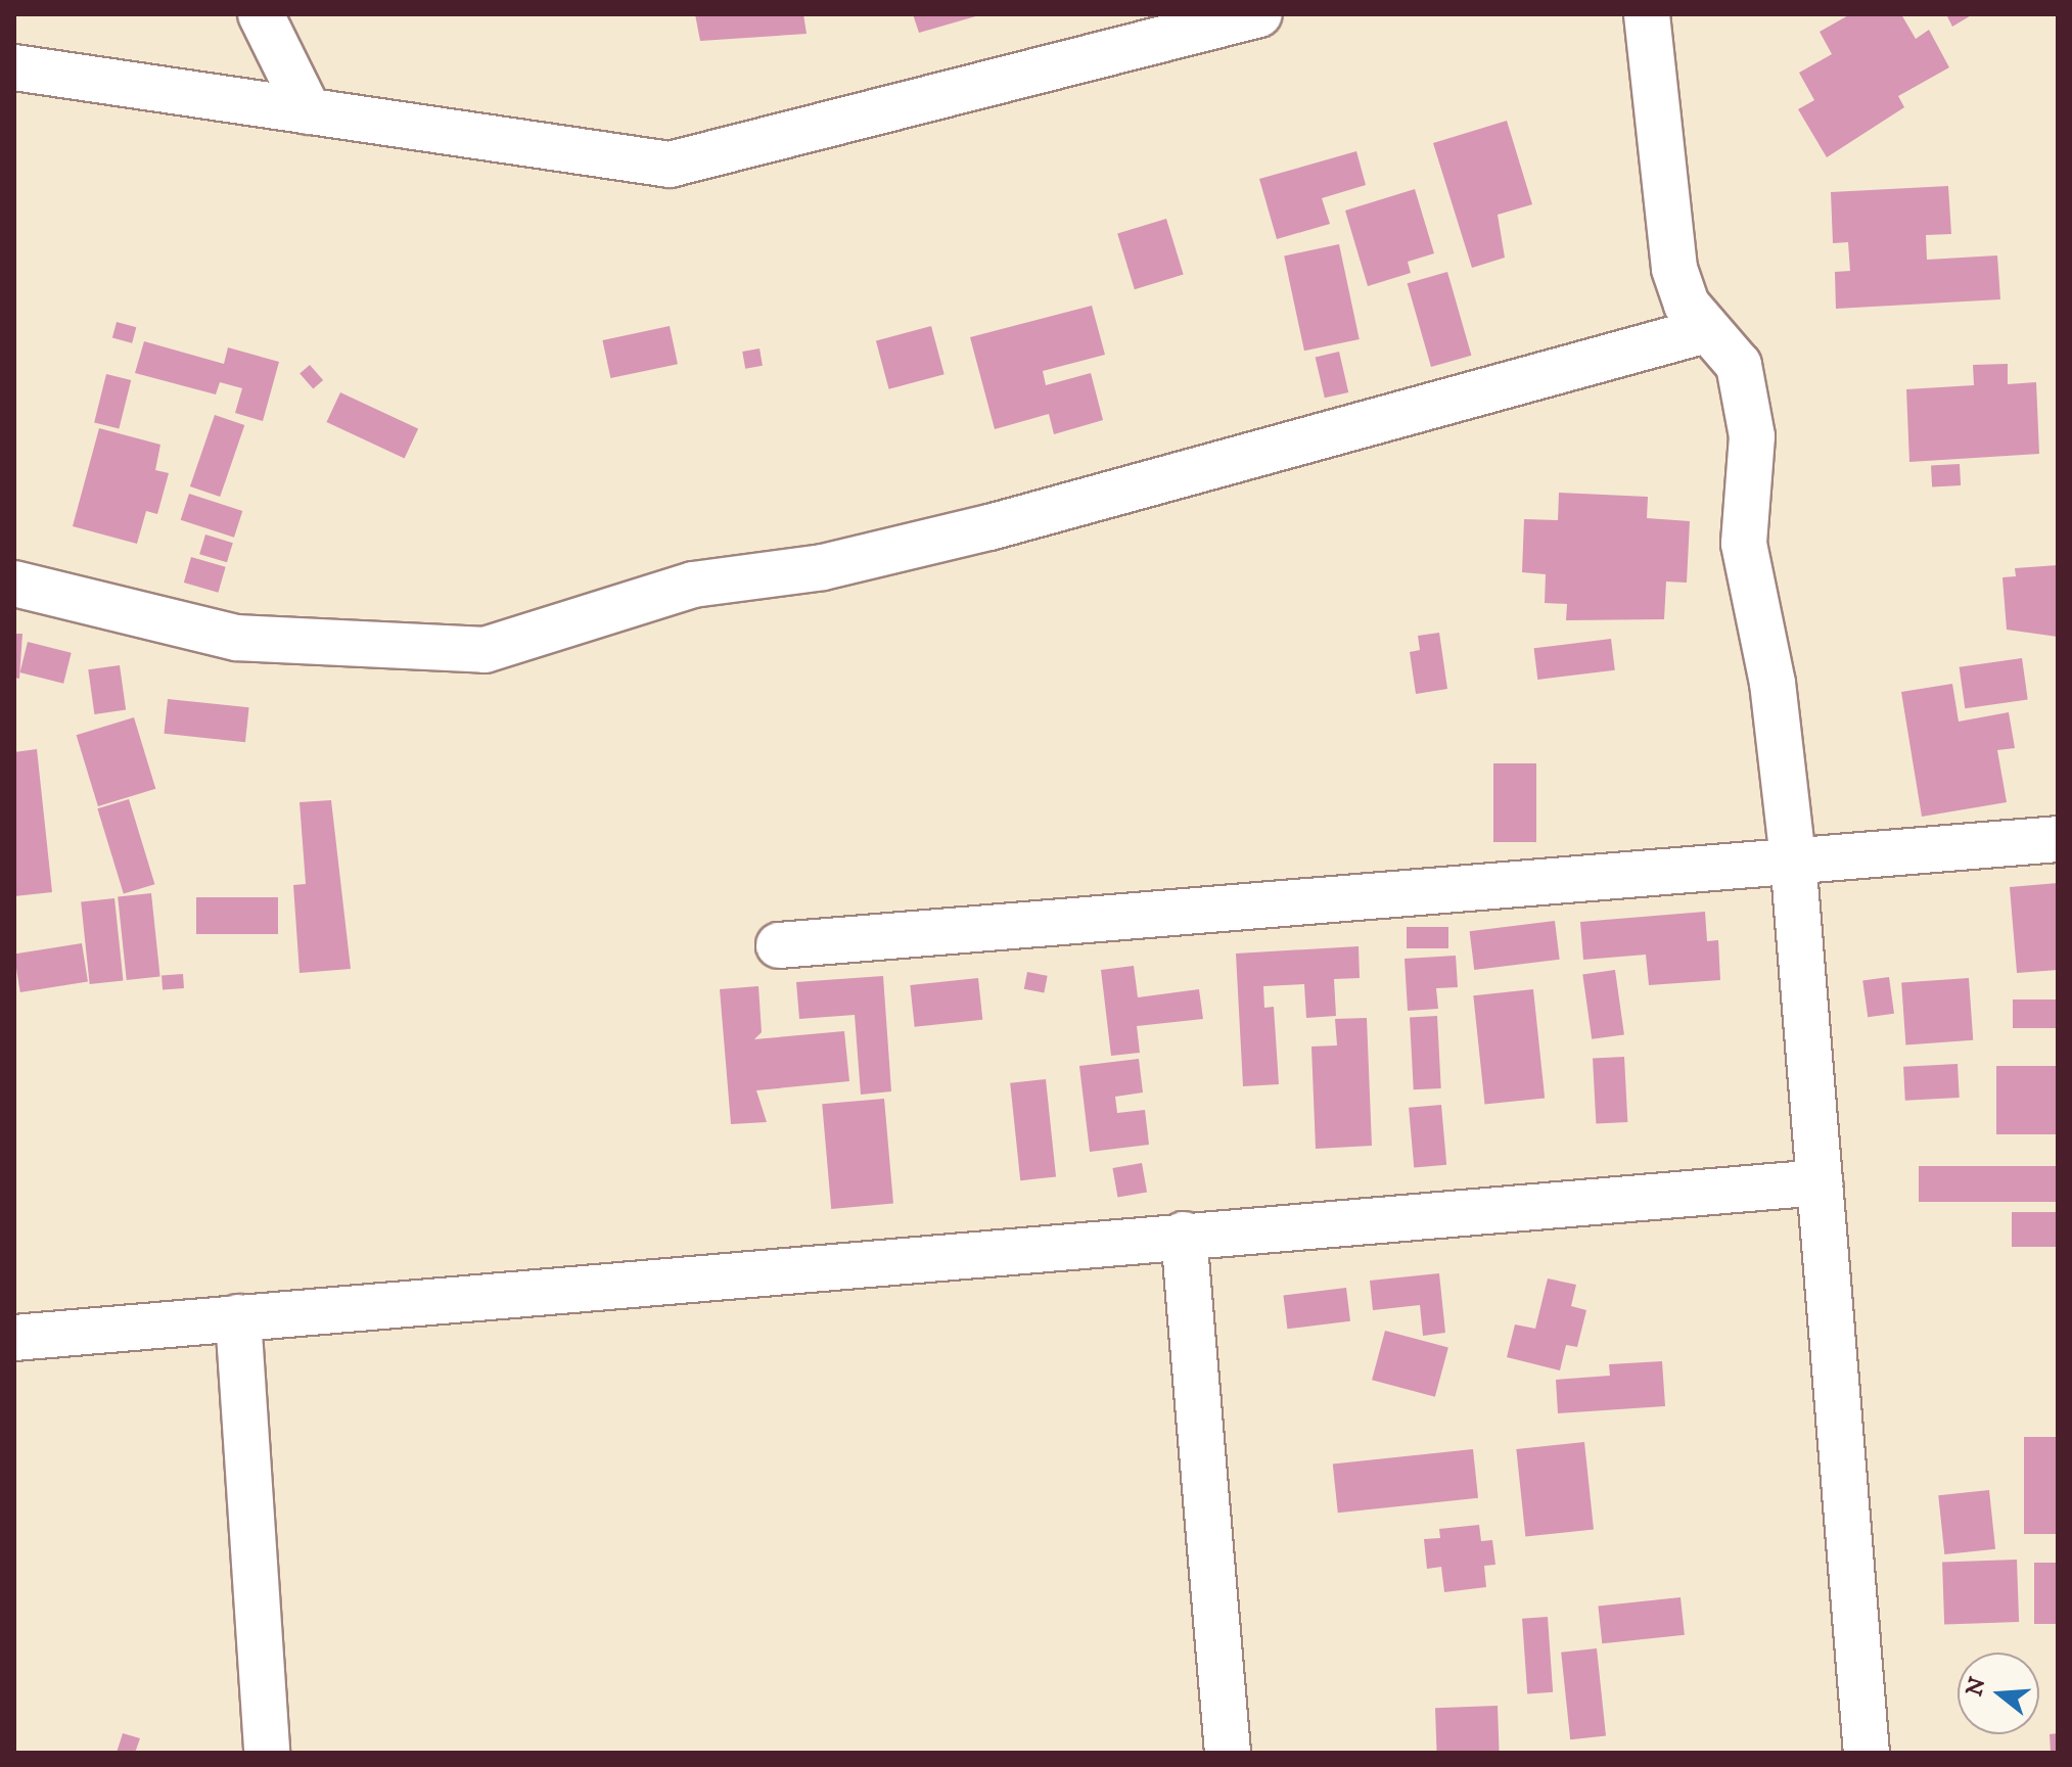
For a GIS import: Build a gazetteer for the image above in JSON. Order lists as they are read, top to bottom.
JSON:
{
  "north": "left"
}
